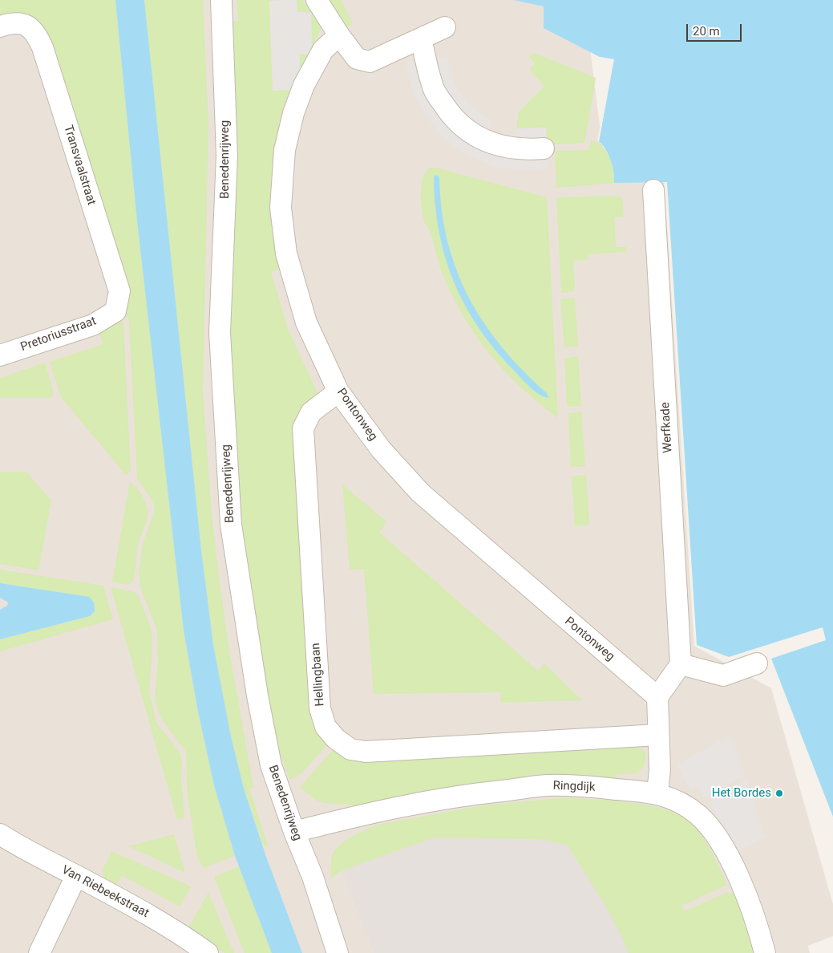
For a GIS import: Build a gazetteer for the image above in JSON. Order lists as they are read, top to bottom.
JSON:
{
  "streets": {
    "street": [
      "Benedenrijweg",
      "Transvaalstraat",
      "Pretoriusstraat",
      "Pontonweg",
      "Werfkade",
      "Hellingbaan",
      "Ringdijk",
      "Van Riebeekstraat"
    ]
  },
  "crossings": [
    ["Benedenrijweg", "Ringdijk"],
    ["Transvaalstraat", "Pretoriusstraat"],
    ["Pontonweg", "Hellingbaan"]
  ],
  "places": ["Het Bordes"],
  "scale_bar": "20 m"
}
